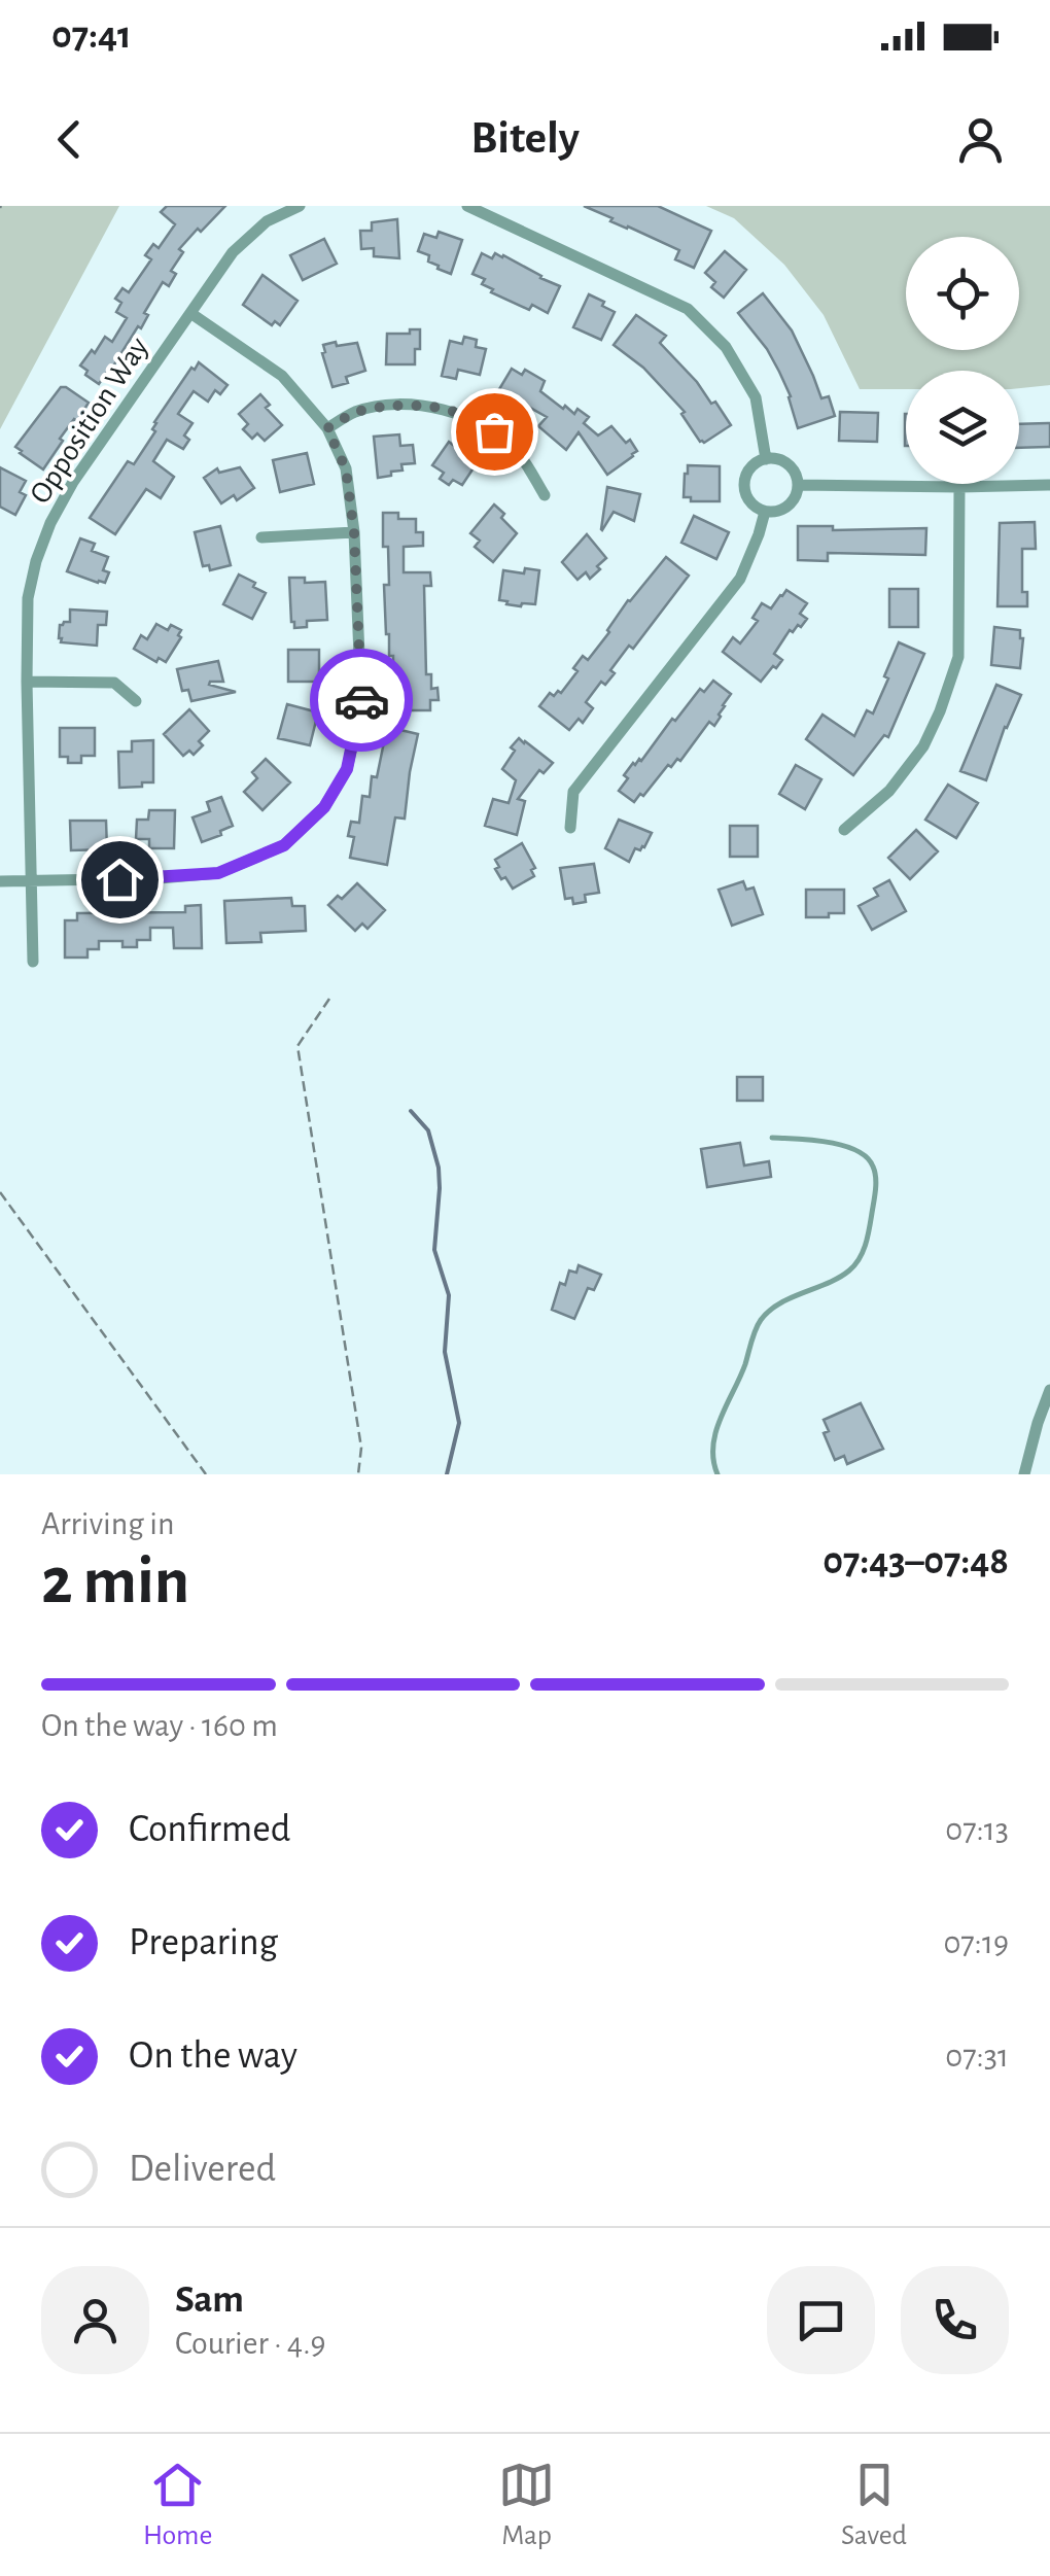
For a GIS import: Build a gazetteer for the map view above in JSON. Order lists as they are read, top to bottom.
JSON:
{
  "streets": {
    "street": ["Opposition Way"]
  },
  "page": {
    "status": "07:41",
    "header": "Bitely",
    "heading": ["2 min", "Arriving in", "07:43–07:48"],
    "panel": ["Sam", "Courier · 4.9"],
    "bar": "On the way · 160 m",
    "list": [
      ["Confirmed", "07:13"],
      ["Preparing", "07:19"],
      ["On the way", "07:31"],
      "Delivered"
    ],
    "tabs": ["Home", "Map", "Saved"]
  }
}
